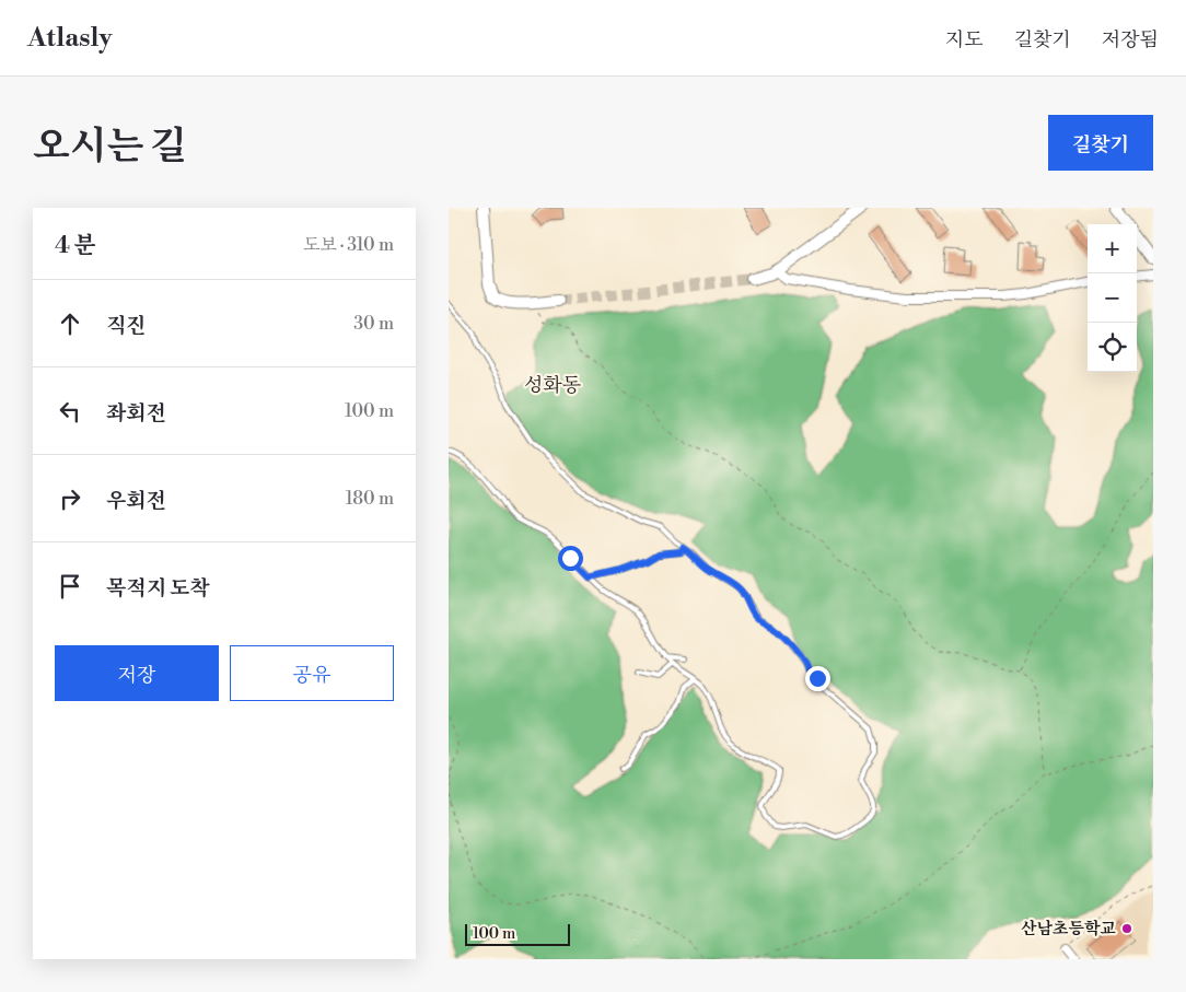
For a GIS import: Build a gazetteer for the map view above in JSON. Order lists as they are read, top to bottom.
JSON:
{
  "districts": ["성화동"],
  "places": ["산남초등학교"],
  "scale_bar": "100 m",
  "page": {
    "header": "Atlasly",
    "nav": ["지도", "길찾기", "저장됨"],
    "title": "오시는 길",
    "buttons": [
      "길찾기",
      ["저장", "공유"]
    ],
    "heading": ["4 분", "도보 · 310 m"],
    "map_buttons": ["+", "−"],
    "list": [
      ["직진", "30 m"],
      ["좌회전", "100 m"],
      ["우회전", "180 m"],
      "목적지 도착"
    ],
    "scale": "100 m"
  }
}
